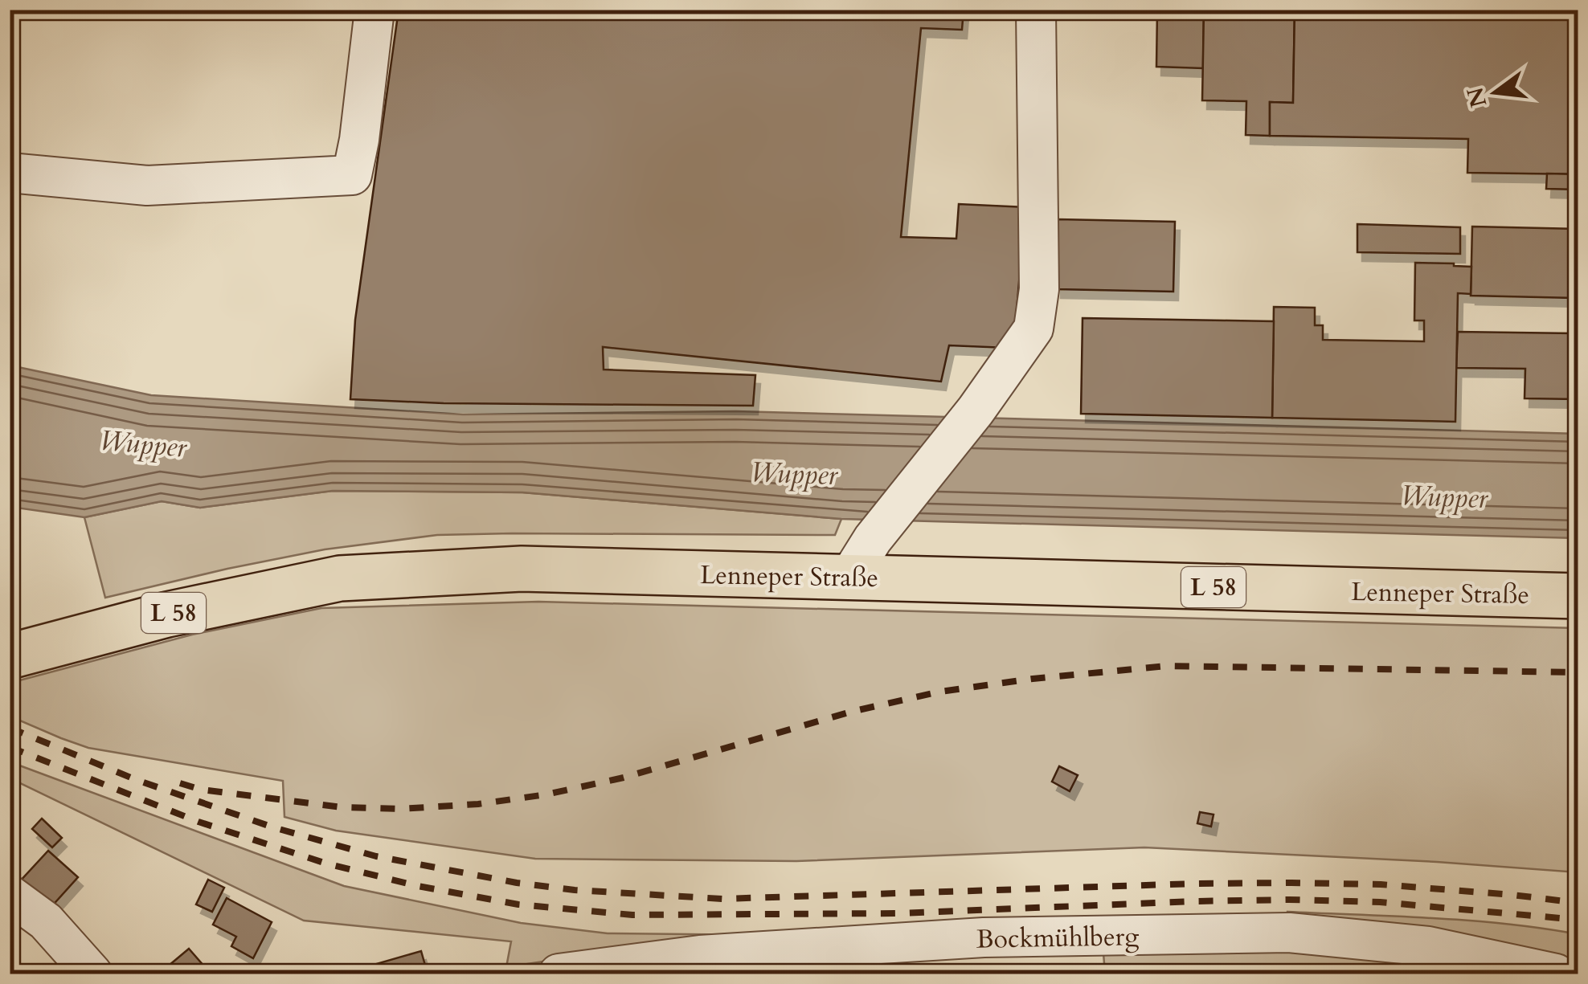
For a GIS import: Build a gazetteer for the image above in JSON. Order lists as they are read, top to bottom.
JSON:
{
  "streets": {
    "main road": ["Lenneper Straße", "L 58"],
    "street": ["Bockmühlberg"]
  },
  "water": ["Wupper"],
  "north": "left"
}
